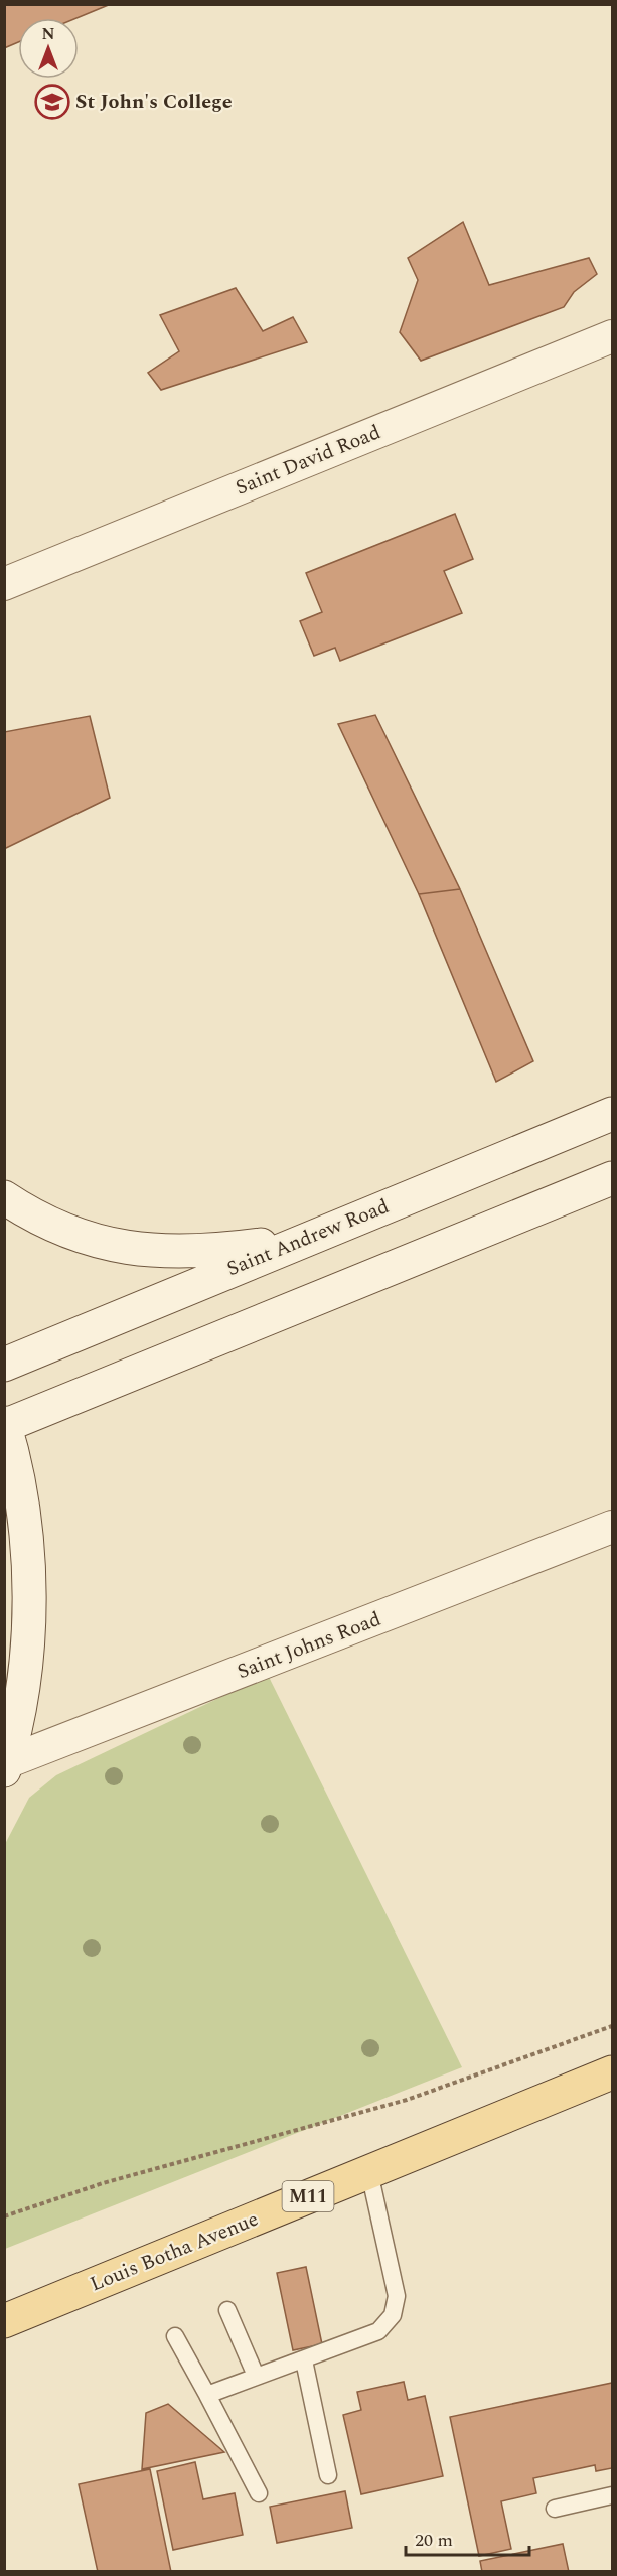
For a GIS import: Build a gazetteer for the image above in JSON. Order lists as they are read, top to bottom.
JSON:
{
  "streets": {
    "main road": ["Saint Andrew Road", "M11", "Louis Botha Avenue"],
    "street": ["Saint David Road", "Saint Johns Road"]
  },
  "places": {
    "school or university": ["St John's College"]
  },
  "scale_bar": "20 m",
  "north": "top"
}
